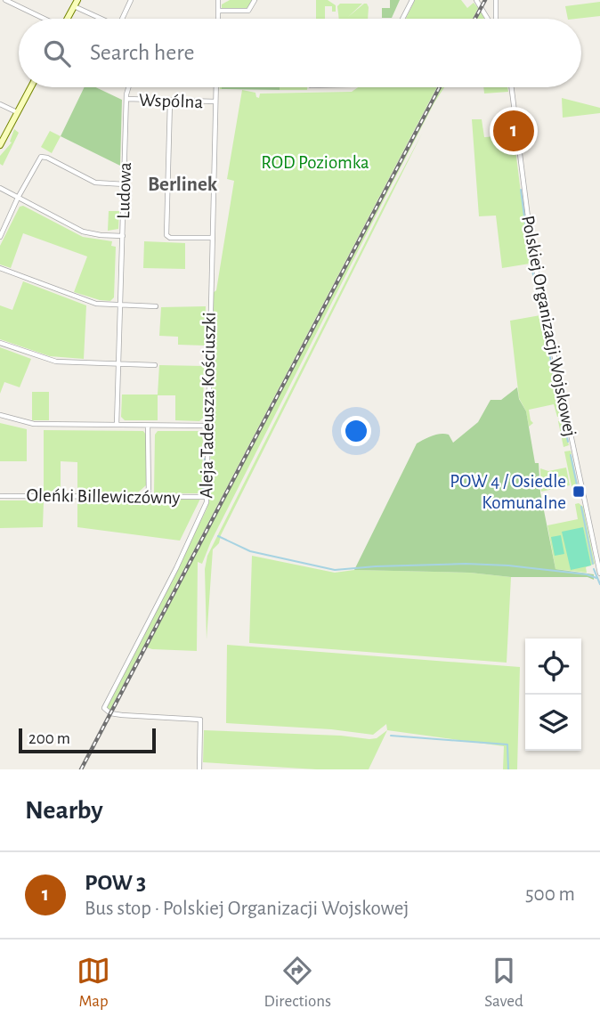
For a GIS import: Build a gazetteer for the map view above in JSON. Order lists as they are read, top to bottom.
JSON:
{
  "streets": {
    "street": [
      "Wspólna",
      "Ludowa",
      "Polskiej Organizacji Wojskowej",
      "Aleja Tadeusza Kościuszki",
      "Oleńki Billewiczówny"
    ]
  },
  "crossings": [
    ["Wspólna", "Ludowa"],
    ["Wspólna", "Aleja Tadeusza Kościuszki"],
    ["Aleja Tadeusza Kościuszki", "Oleńki Billewiczówny"]
  ],
  "districts": ["Berlinek"],
  "parks": ["ROD Poziomka"],
  "places": {
    "transit": ["POW 4 / Osiedle Komunalne"]
  },
  "scale_bar": "200 m",
  "page": {
    "search": "Search here",
    "pins": "1",
    "scale": "200 m",
    "heading": "Nearby",
    "list": [
      {
        "mark": "1",
        "name": "POW 3",
        "note": "Bus stop · Polskiej Organizacji Wojskowej",
        "value": "500 m"
      }
    ],
    "nav": ["Map", "Directions", "Saved"]
  }
}
